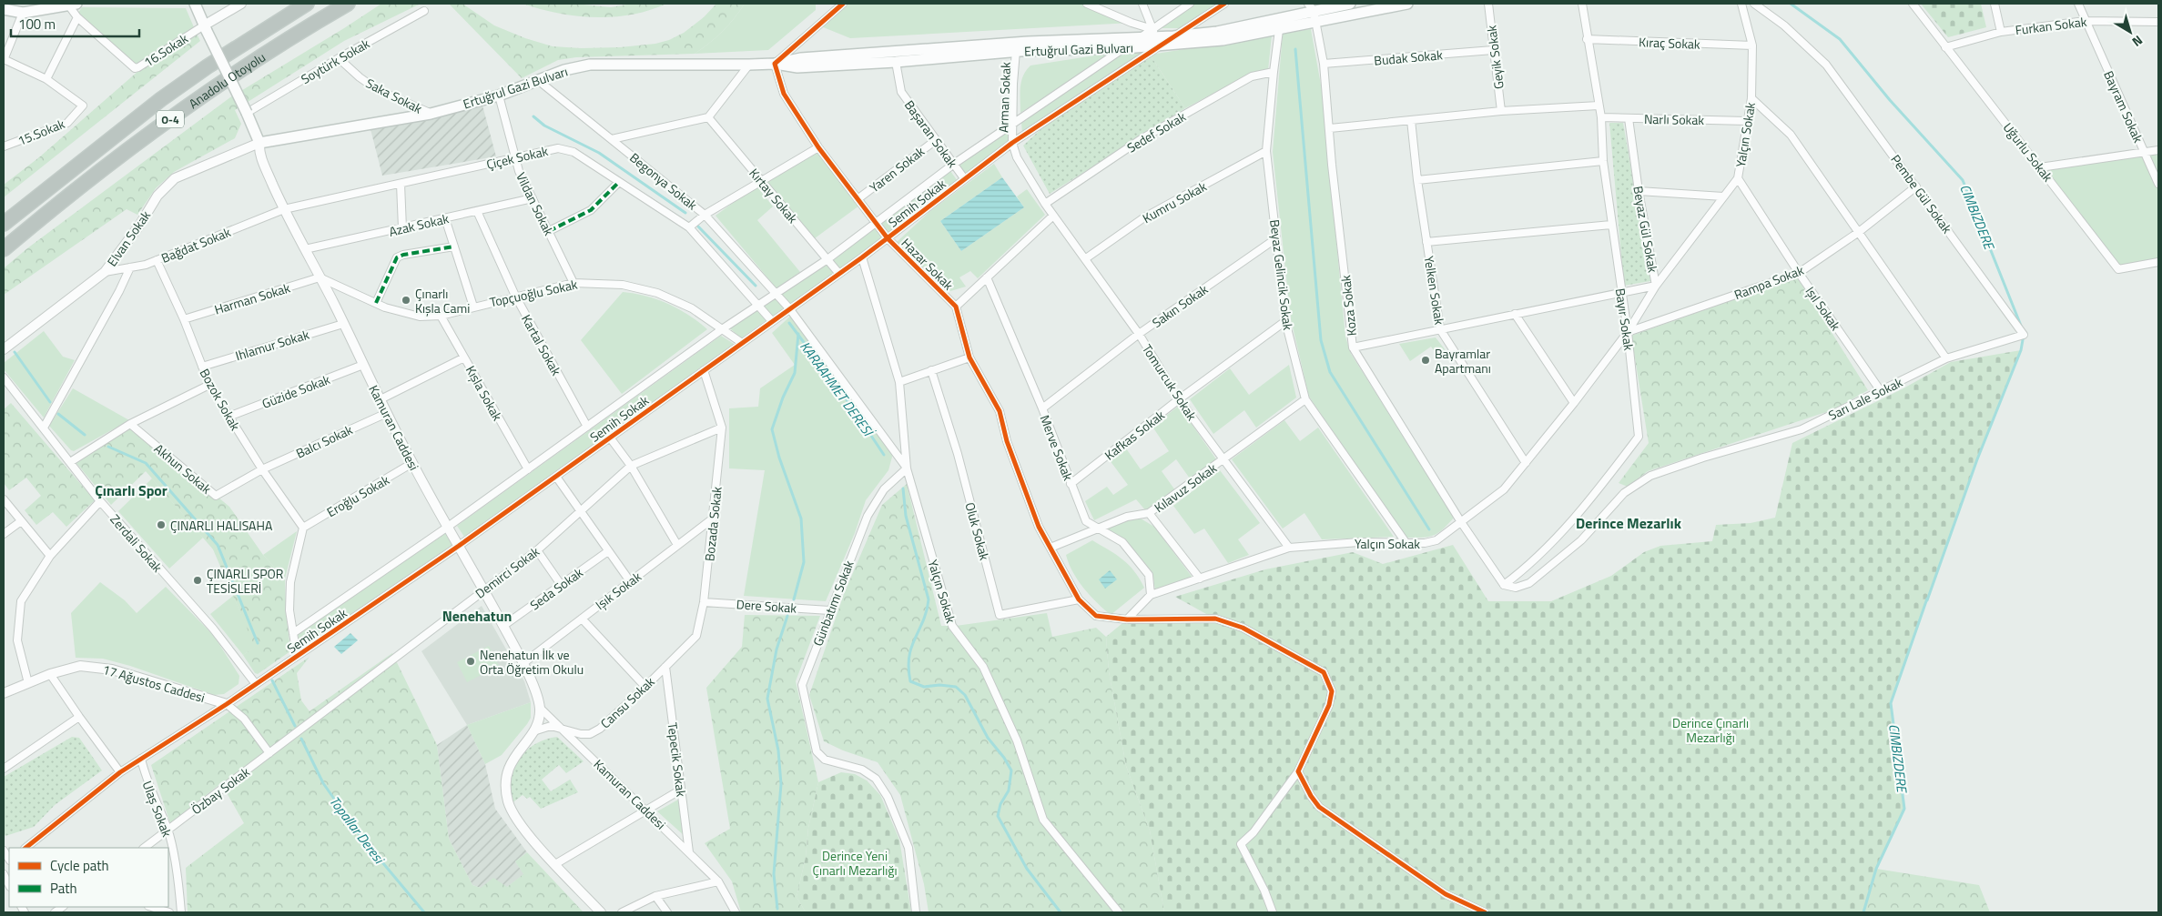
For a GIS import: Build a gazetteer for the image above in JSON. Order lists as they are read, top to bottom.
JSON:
{
  "streets": {
    "highway": ["Anadolu Otoyolu", "O-4"],
    "main road": ["Ertuğrul Gazi Bulvarı"],
    "street": [
      "Furkan Sokak",
      "Kıraç Sokak",
      "16.Sokak",
      "Budak Sokak",
      "Geyik Sokak",
      "Soytürk Sokak",
      "Saka Sokak",
      "Arman Sokak",
      "Bayram Sokak",
      "Narlı Sokak",
      "15.Sokak",
      "Sedef Sokak",
      "Başaran Sokak",
      "Yalçın Sokak",
      "Uğurlu Sokak",
      "Çiçek Sokak",
      "Yaren Sokak",
      "Begonya Sokak",
      "Pembe Gül Sokak",
      "Kırtay Sokak",
      "Kumru Sokak",
      "Semih Sokak",
      "Vildan Sokak",
      "Azak Sokak",
      "Beyaz Gül Sokak",
      "Elvan Sokak",
      "Bağdat Sokak",
      "Hazar Sokak",
      "Beyaz Gelincik Sokak",
      "Rampa Sokak",
      "Yelken Sokak",
      "Topçuoğlu Sokak",
      "Harman Sokak",
      "Sakın Sokak",
      "Koza Sokak",
      "Işıl Sokak",
      "Bayır Sokak",
      "Ihlamur Sokak",
      "Kartal Sokak",
      "Tomurcuk Sokak",
      "Güzide Sokak",
      "Kışla Sokak",
      "Sarı Lale Sokak",
      "Bozok Sokak",
      "Kamuran Caddesi",
      "Kafkas Sokak",
      "Balcı Sokak",
      "Merve Sokak",
      "Akhun Sokak",
      "Kılavuz Sokak",
      "Eroğlu Sokak",
      "Bozada Sokak",
      "Oluk Sokak",
      "Zerdali Sokak",
      "Demirci Sokak",
      "Seda Sokak",
      "Işık Sokak",
      "Günbatımı Sokak",
      "Dere Sokak",
      "17 Ağustos Caddesi",
      "Cansu Sokak",
      "Tepecik Sokak",
      "Özbay Sokak",
      "Ulaş Sokak"
    ]
  },
  "crossings": [
    ["Furkan Sokak", "Bayram Sokak"],
    ["Furkan Sokak", "Uğurlu Sokak"],
    ["Kıraç Sokak", "Yalçın Sokak"],
    ["Kıraç Sokak", "Bayır Sokak"],
    ["Ertuğrul Gazi Bulvarı", "Saka Sokak"],
    ["Ertuğrul Gazi Bulvarı", "Arman Sokak"],
    ["Ertuğrul Gazi Bulvarı", "Başaran Sokak"],
    ["Ertuğrul Gazi Bulvarı", "Begonya Sokak"],
    ["Ertuğrul Gazi Bulvarı", "Semih Sokak"],
    ["Ertuğrul Gazi Bulvarı", "Vildan Sokak"],
    ["Ertuğrul Gazi Bulvarı", "Elvan Sokak"],
    ["Ertuğrul Gazi Bulvarı", "Hazar Sokak"],
    ["Ertuğrul Gazi Bulvarı", "Beyaz Gelincik Sokak"],
    ["Ertuğrul Gazi Bulvarı", "Koza Sokak"],
    ["Ertuğrul Gazi Bulvarı", "Kamuran Caddesi"],
    ["Budak Sokak", "Geyik Sokak"],
    ["Budak Sokak", "Koza Sokak"],
    ["Soytürk Sokak", "Saka Sokak"],
    ["Arman Sokak", "Sedef Sokak"],
    ["Arman Sokak", "Semih Sokak"],
    ["Arman Sokak", "Tomurcuk Sokak"],
    ["Narlı Sokak", "Yalçın Sokak"],
    ["Narlı Sokak", "Beyaz Gül Sokak"],
    ["Narlı Sokak", "Bayır Sokak"],
    ["Sedef Sokak", "Beyaz Gelincik Sokak"],
    ["Başaran Sokak", "Yaren Sokak"],
    ["Başaran Sokak", "Semih Sokak"],
    ["Yalçın Sokak", "Semih Sokak"],
    ["Yalçın Sokak", "Beyaz Gül Sokak"],
    ["Yalçın Sokak", "Hazar Sokak"],
    ["Yalçın Sokak", "Beyaz Gelincik Sokak"],
    ["Yalçın Sokak", "Rampa Sokak"],
    ["Yalçın Sokak", "Yelken Sokak"],
    ["Yalçın Sokak", "Koza Sokak"],
    ["Yalçın Sokak", "Işıl Sokak"],
    ["Yalçın Sokak", "Bayır Sokak"],
    ["Yalçın Sokak", "Tomurcuk Sokak"],
    ["Yalçın Sokak", "Merve Sokak"],
    ["Yalçın Sokak", "Kılavuz Sokak"],
    ["Yalçın Sokak", "Oluk Sokak"],
    ["Yalçın Sokak", "Günbatımı Sokak"],
    ["Çiçek Sokak", "Begonya Sokak"],
    ["Çiçek Sokak", "Semih Sokak"],
    ["Çiçek Sokak", "Vildan Sokak"],
    ["Çiçek Sokak", "Bağdat Sokak"],
    ["Çiçek Sokak", "Kamuran Caddesi"],
    ["Yaren Sokak", "Hazar Sokak"],
    ["Begonya Sokak", "Semih Sokak"],
    ["Pembe Gül Sokak", "Rampa Sokak"],
    ["Pembe Gül Sokak", "Sarı Lale Sokak"],
    ["Kırtay Sokak", "Semih Sokak"],
    ["Kumru Sokak", "Beyaz Gelincik Sokak"],
    ["Kumru Sokak", "Tomurcuk Sokak"],
    ["Semih Sokak", "Hazar Sokak"],
    ["Semih Sokak", "Topçuoğlu Sokak"],
    ["Semih Sokak", "Kartal Sokak"],
    ["Semih Sokak", "Kışla Sokak"],
    ["Semih Sokak", "Kamuran Caddesi"],
    ["Semih Sokak", "Bozada Sokak"],
    ["Semih Sokak", "Zerdali Sokak"],
    ["Semih Sokak", "17 Ağustos Caddesi"],
    ["Semih Sokak", "Ulaş Sokak"],
    ["Vildan Sokak", "Azak Sokak"],
    ["Vildan Sokak", "Topçuoğlu Sokak"],
    ["Azak Sokak", "Kartal Sokak"],
    ["Azak Sokak", "Kamuran Caddesi"],
    ["Beyaz Gül Sokak", "Rampa Sokak"],
    ["Beyaz Gül Sokak", "Bayır Sokak"],
    ["Elvan Sokak", "Bağdat Sokak"],
    ["Elvan Sokak", "Kamuran Caddesi"],
    ["Bağdat Sokak", "Bozok Sokak"],
    ["Bağdat Sokak", "Kamuran Caddesi"],
    ["Hazar Sokak", "Merve Sokak"],
    ["Hazar Sokak", "Kılavuz Sokak"],
    ["Hazar Sokak", "Oluk Sokak"],
    ["Beyaz Gelincik Sokak", "Sakın Sokak"],
    ["Beyaz Gelincik Sokak", "Kafkas Sokak"],
    ["Beyaz Gelincik Sokak", "Kılavuz Sokak"],
    ["Rampa Sokak", "Işıl Sokak"],
    ["Rampa Sokak", "Bayır Sokak"],
    ["Topçuoğlu Sokak", "Harman Sokak"],
    ["Topçuoğlu Sokak", "Kartal Sokak"],
    ["Topçuoğlu Sokak", "Kışla Sokak"],
    ["Topçuoğlu Sokak", "Kamuran Caddesi"],
    ["Harman Sokak", "Bozok Sokak"],
    ["Harman Sokak", "Kamuran Caddesi"],
    ["Sakın Sokak", "Tomurcuk Sokak"],
    ["Sakın Sokak", "Merve Sokak"],
    ["Koza Sokak", "Bayır Sokak"],
    ["Koza Sokak", "Sarı Lale Sokak"],
    ["Işıl Sokak", "Sarı Lale Sokak"],
    ["Bayır Sokak", "Sarı Lale Sokak"],
    ["Ihlamur Sokak", "Bozok Sokak"],
    ["Ihlamur Sokak", "Kamuran Caddesi"],
    ["Tomurcuk Sokak", "Kafkas Sokak"],
    ["Tomurcuk Sokak", "Kılavuz Sokak"],
    ["Güzide Sokak", "Bozok Sokak"],
    ["Güzide Sokak", "Kamuran Caddesi"],
    ["Bozok Sokak", "Balcı Sokak"],
    ["Bozok Sokak", "Akhun Sokak"],
    ["Bozok Sokak", "Eroğlu Sokak"],
    ["Kamuran Caddesi", "Balcı Sokak"],
    ["Kamuran Caddesi", "Eroğlu Sokak"],
    ["Kamuran Caddesi", "Demirci Sokak"],
    ["Kamuran Caddesi", "Seda Sokak"],
    ["Kamuran Caddesi", "Işık Sokak"],
    ["Kamuran Caddesi", "Cansu Sokak"],
    ["Kamuran Caddesi", "Tepecik Sokak"],
    ["Kafkas Sokak", "Merve Sokak"],
    ["Balcı Sokak", "Akhun Sokak"],
    ["Merve Sokak", "Kılavuz Sokak"],
    ["Merve Sokak", "Oluk Sokak"],
    ["Kılavuz Sokak", "Oluk Sokak"],
    ["Bozada Sokak", "Demirci Sokak"],
    ["Bozada Sokak", "Işık Sokak"],
    ["Bozada Sokak", "Dere Sokak"],
    ["Bozada Sokak", "Cansu Sokak"],
    ["Bozada Sokak", "Tepecik Sokak"],
    ["Demirci Sokak", "Özbay Sokak"],
    ["Günbatımı Sokak", "Dere Sokak"],
    ["Cansu Sokak", "Tepecik Sokak"],
    ["Özbay Sokak", "Ulaş Sokak"]
  ],
  "districts": ["Çınarlı Spor", "Derince Mezarlık", "Nenehatun"],
  "water": ["CIMBIZDERE", "KARAAHMET DERESİ", "Topallar Deresi"],
  "parks": ["Derince Çınarlı Mezarlığı", "Derince Yeni Çınarlı Mezarlığı"],
  "places": [
    "Çınarlı Kışla Cami",
    "Bayramlar Apartmanı",
    "ÇINARLI HALISAHA",
    "ÇINARLI SPOR TESİSLERİ",
    "Nenehatun İlk ve Orta Öğretim Okulu"
  ],
  "legend": ["Cycle path", "Path"],
  "scale_bar": "100 m",
  "north": "bottom right"
}
